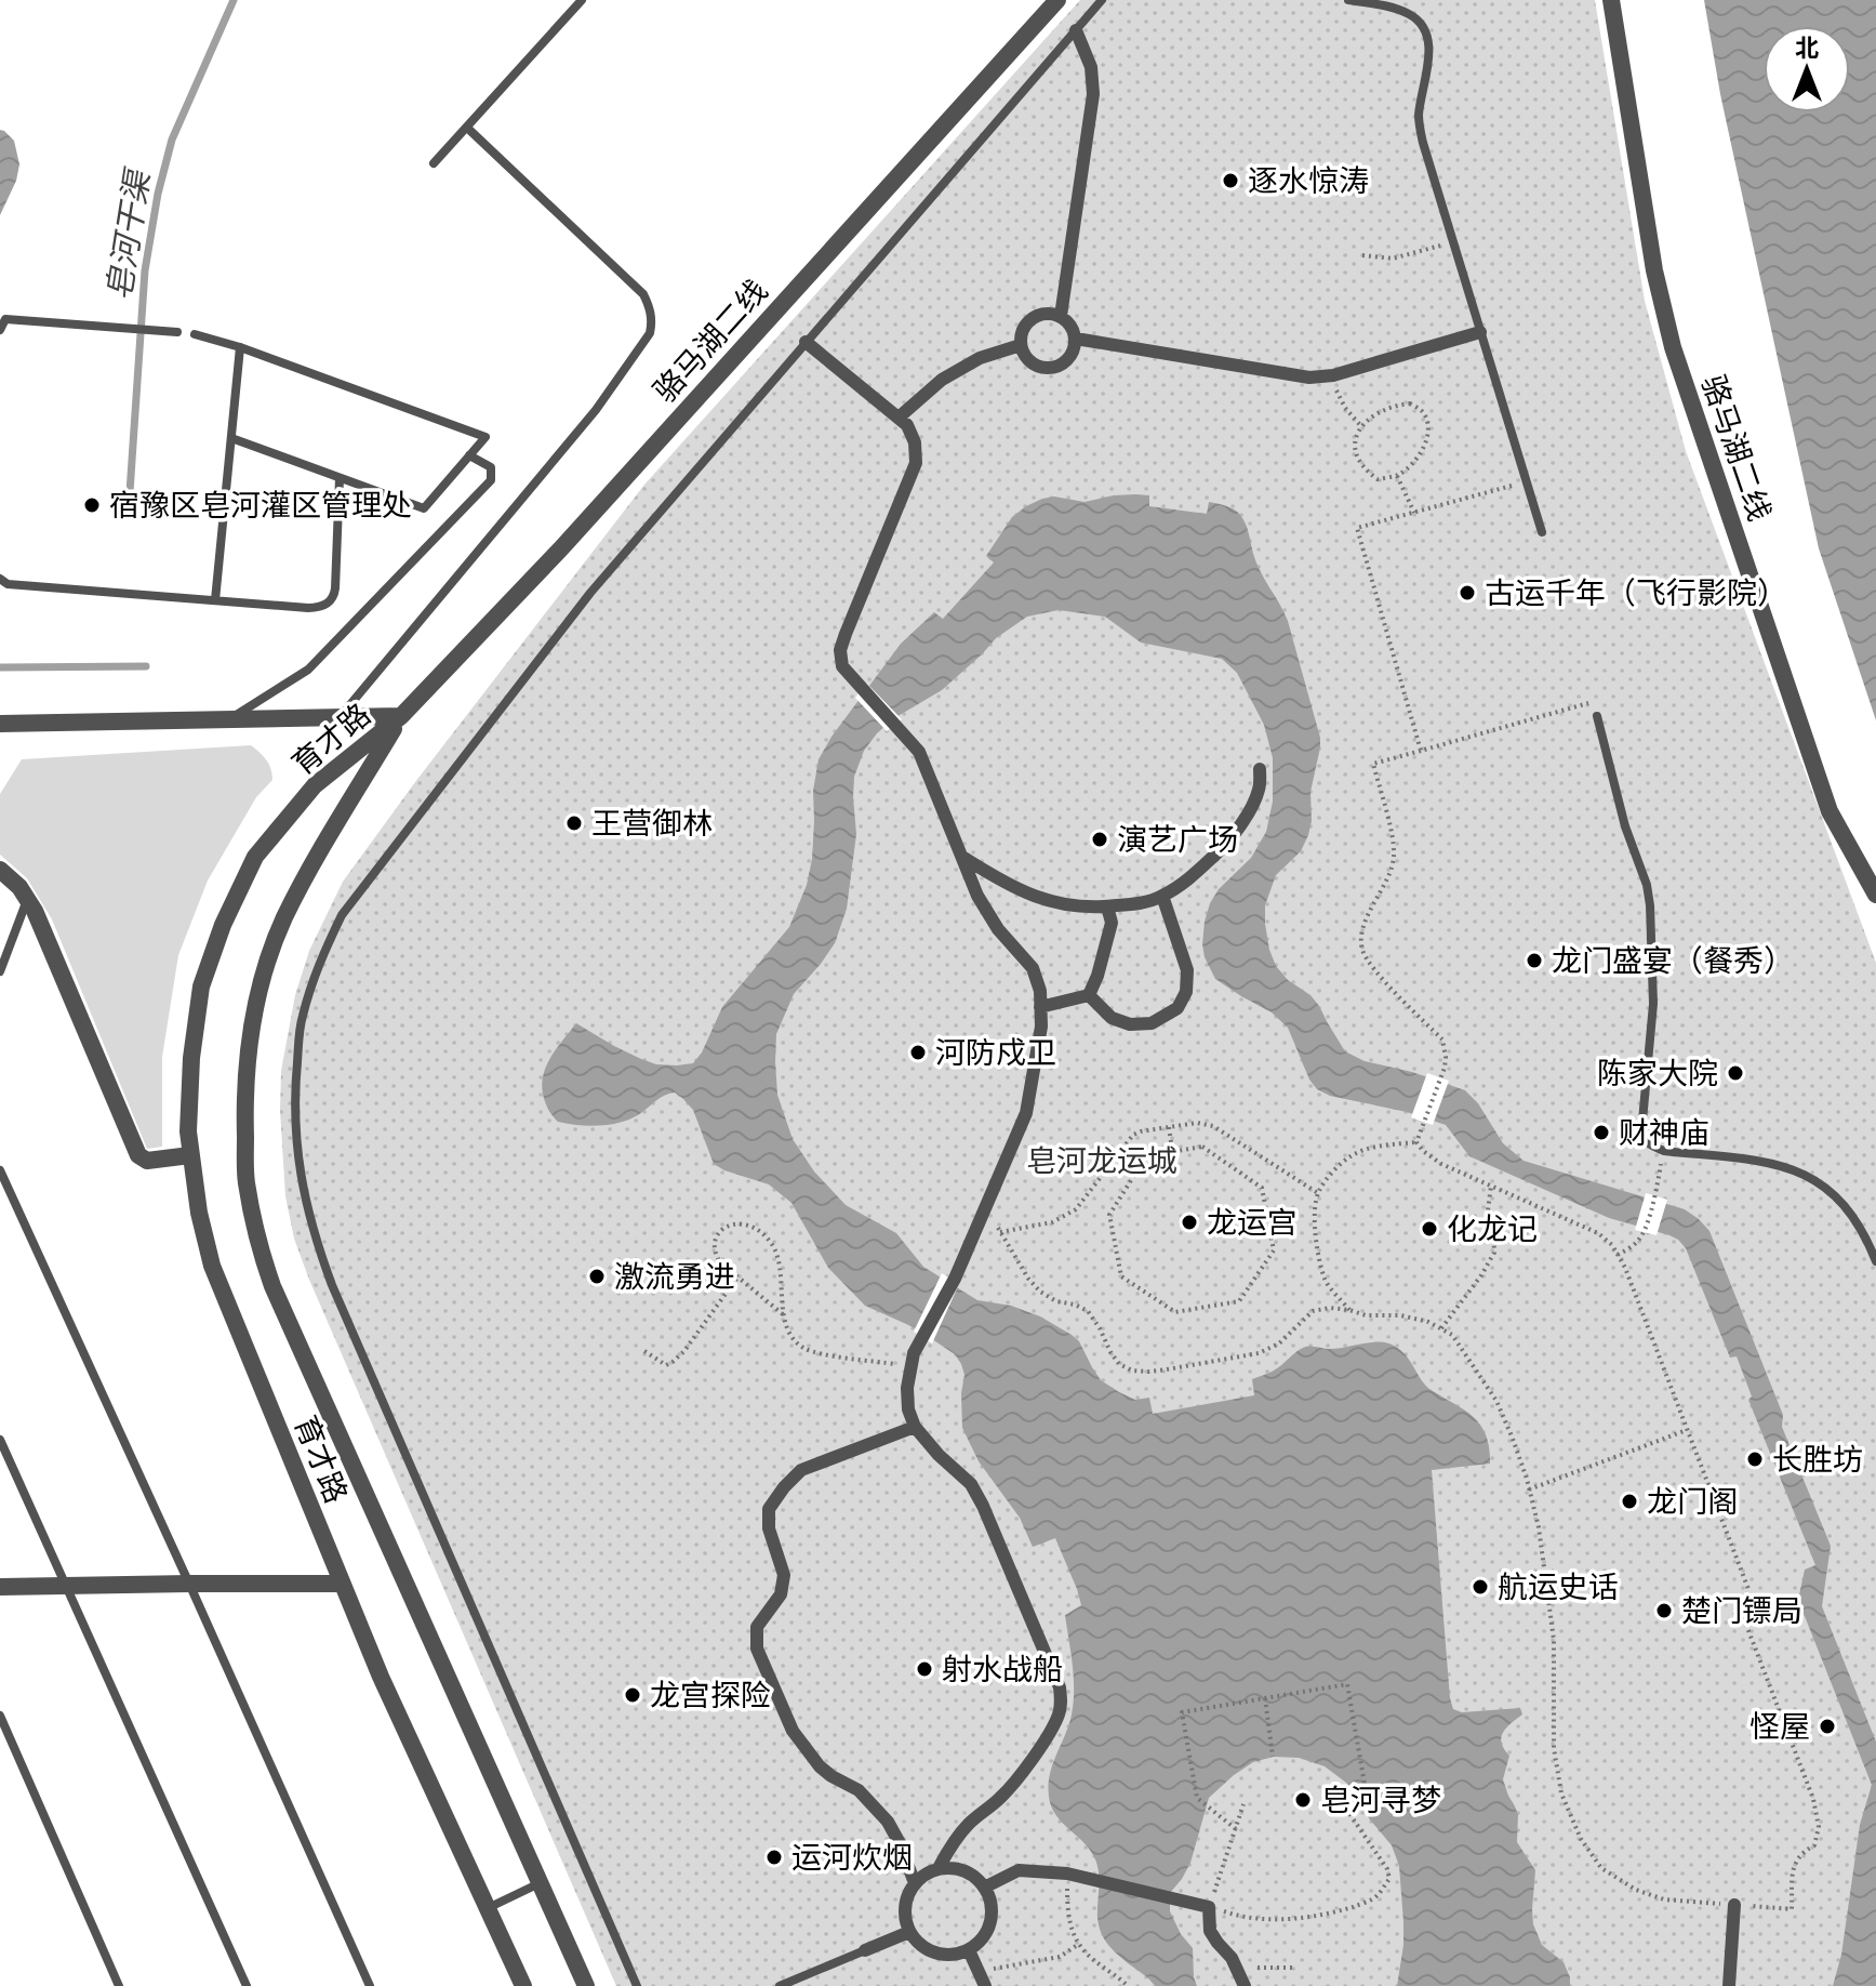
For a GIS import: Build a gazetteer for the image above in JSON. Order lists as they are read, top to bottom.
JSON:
{
  "streets": {
    "street": ["骆马湖二线", "育才路"]
  },
  "crossings": [
    ["骆马湖二线", "育才路"]
  ],
  "water": ["皂河干渠"],
  "parks": ["皂河龙运城"],
  "places": [
    "逐水惊涛",
    "宿豫区皂河灌区管理处",
    "古运千年（飞行影院）",
    "王营御林",
    "演艺广场",
    "龙门盛宴（餐秀）",
    "河防戍卫",
    "陈家大院",
    "财神庙",
    "龙运宫",
    "化龙记",
    "激流勇进",
    "长胜坊",
    "龙门阁",
    "航运史话",
    "楚门镖局",
    "射水战船",
    "龙宫探险",
    "怪屋",
    "皂河寻梦",
    "运河炊烟"
  ],
  "north": "top"
}
